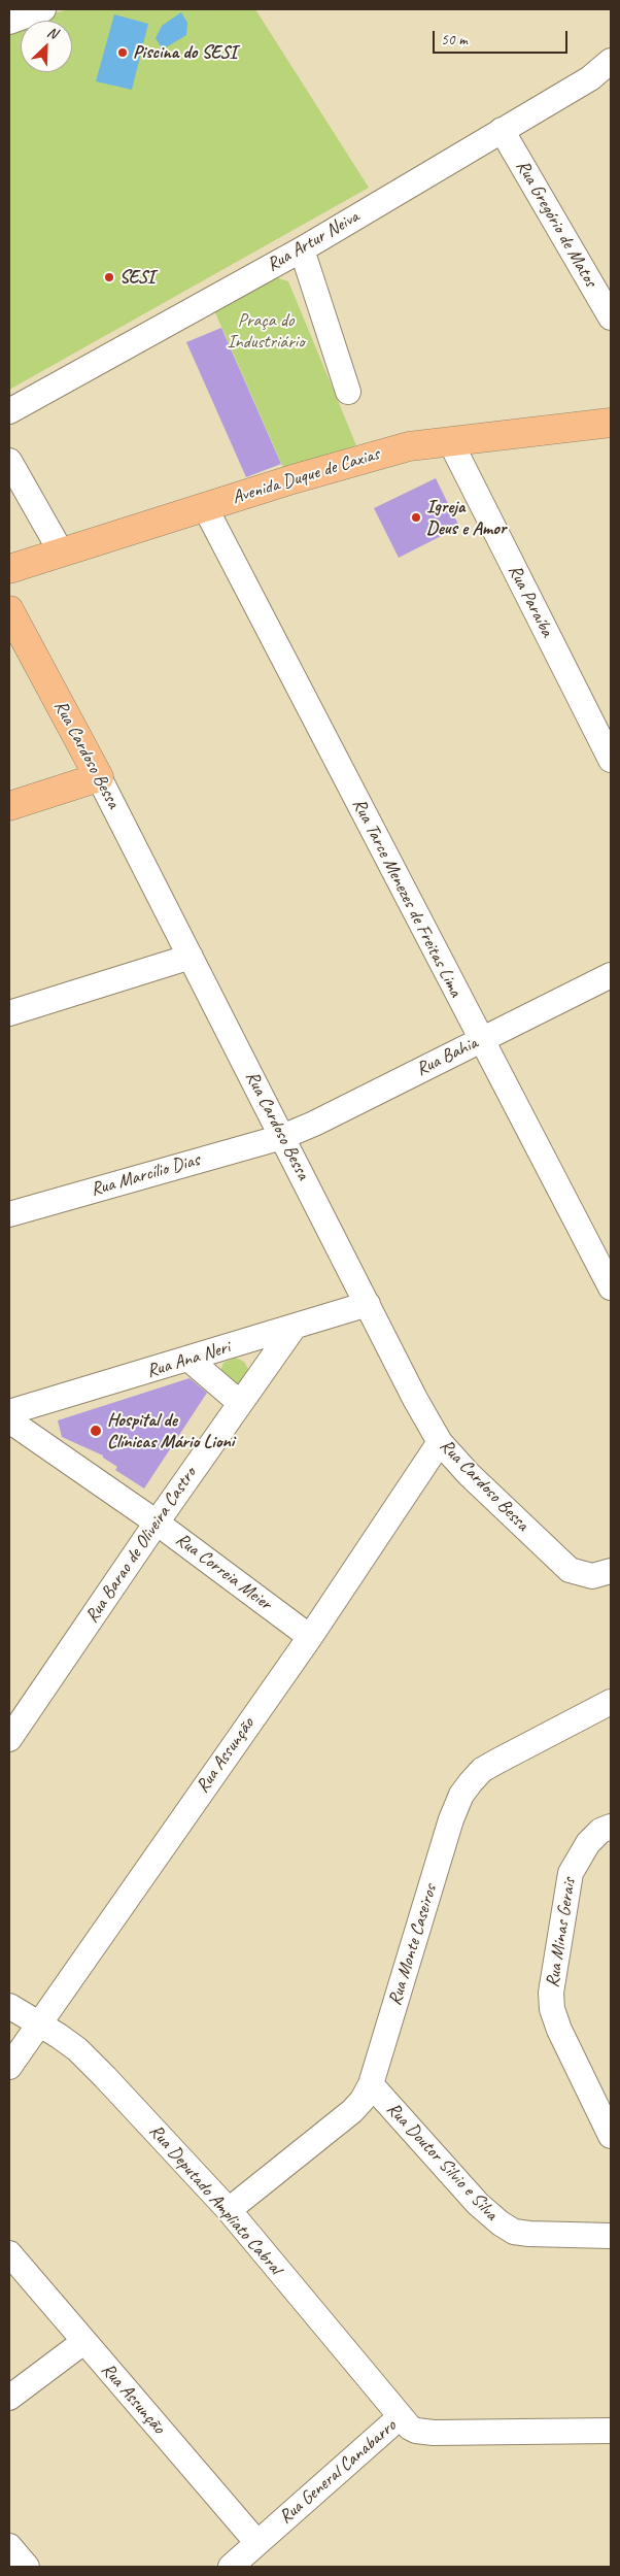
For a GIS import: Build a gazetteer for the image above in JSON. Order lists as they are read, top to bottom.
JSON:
{
  "streets": {
    "main road": ["Avenida Duque de Caxias", "Rua Cardoso Bessa"],
    "street": [
      "Rua Gregório de Matos",
      "Rua Artur Neiva",
      "Rua Paraíba",
      "Rua Tarce Menezes de Freitas Lima",
      "Rua Bahia",
      "Rua Marcílio Dias",
      "Rua Ana Neri",
      "Rua Barao de Oliveira Castro",
      "Rua Correia Meier",
      "Rua Assunção",
      "Rua Minas Gerais",
      "Rua Monte Caseiros",
      "Rua Doutor Silvio e Silva",
      "Rua Deputado Ampliato Cabral",
      "Rua General Canabarro"
    ]
  },
  "crossings": [
    ["Rua Gregório de Matos", "Rua Artur Neiva"],
    ["Avenida Duque de Caxias", "Rua Paraíba"],
    ["Avenida Duque de Caxias", "Rua Tarce Menezes de Freitas Lima"],
    ["Rua Cardoso Bessa", "Rua Bahia"],
    ["Rua Cardoso Bessa", "Rua Marcílio Dias"],
    ["Rua Cardoso Bessa", "Rua Ana Neri"],
    ["Rua Cardoso Bessa", "Rua Assunção"],
    ["Rua Tarce Menezes de Freitas Lima", "Rua Bahia"],
    ["Rua Bahia", "Rua Marcílio Dias"],
    ["Rua Ana Neri", "Rua Barao de Oliveira Castro"],
    ["Rua Barao de Oliveira Castro", "Rua Correia Meier"],
    ["Rua Correia Meier", "Rua Assunção"],
    ["Rua Assunção", "Rua Deputado Ampliato Cabral"],
    ["Rua Assunção", "Rua General Canabarro"],
    ["Rua Monte Caseiros", "Rua Doutor Silvio e Silva"],
    ["Rua Monte Caseiros", "Rua Deputado Ampliato Cabral"],
    ["Rua Deputado Ampliato Cabral", "Rua General Canabarro"]
  ],
  "parks": ["Praça do Industriário"],
  "places": [
    "Piscina do SESI",
    "SESI",
    "Igreja Deus e Amor",
    "Hospital de Clínicas Mário Lioni"
  ],
  "scale_bar": "50 m",
  "north": "top right"
}
